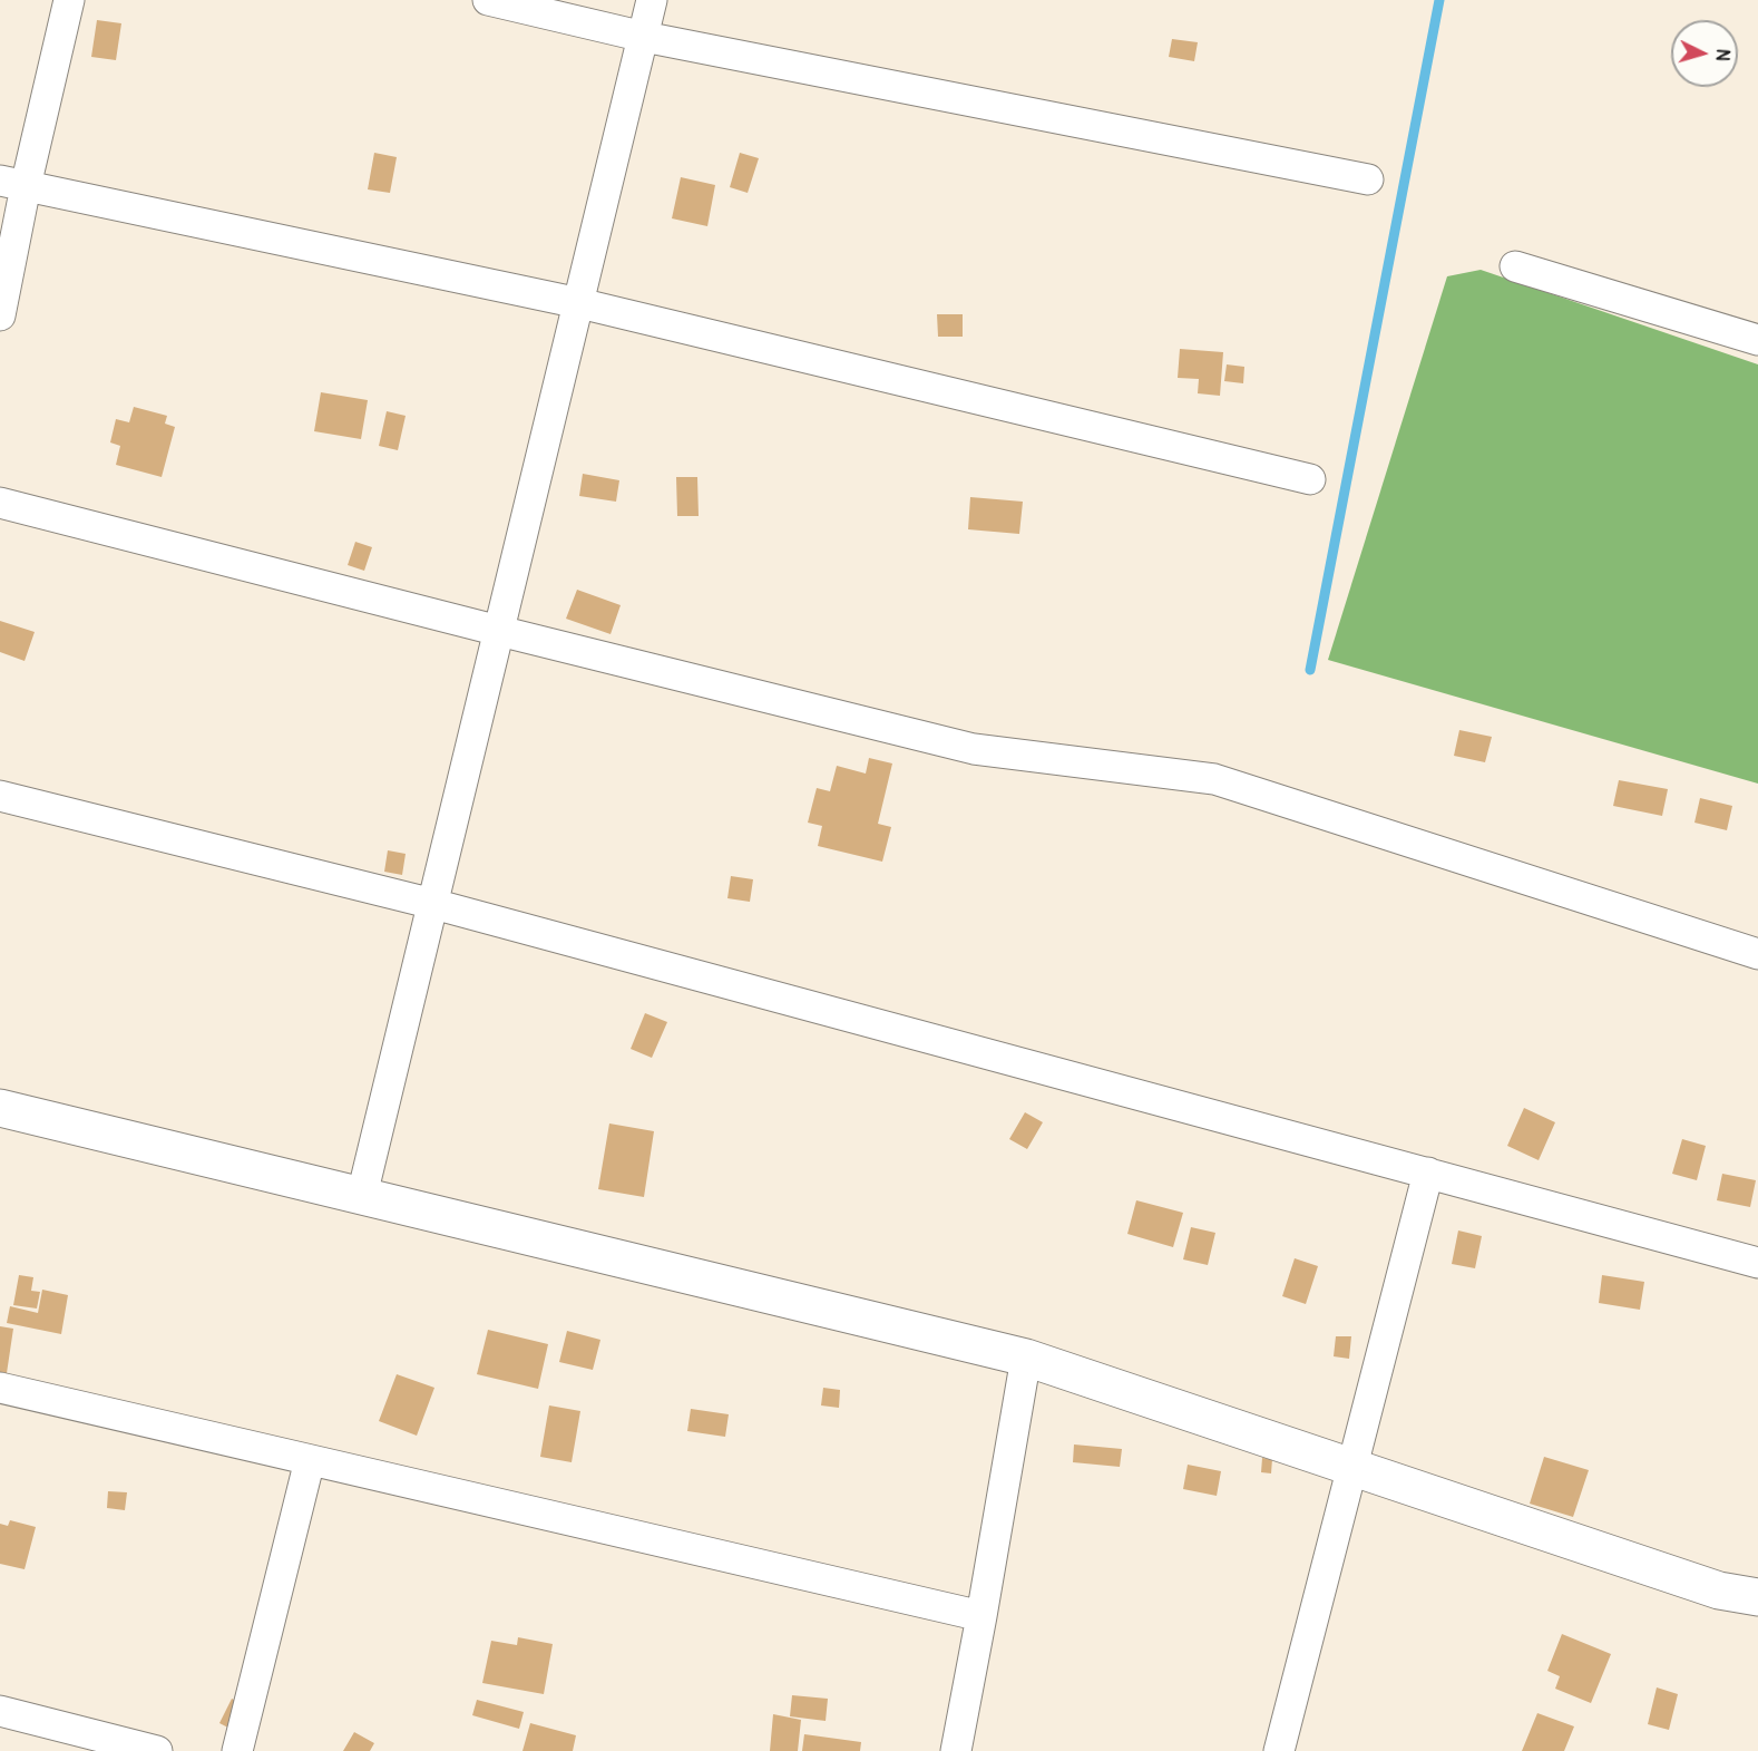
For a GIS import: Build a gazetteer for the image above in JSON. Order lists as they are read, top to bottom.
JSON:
{
  "north": "right"
}
